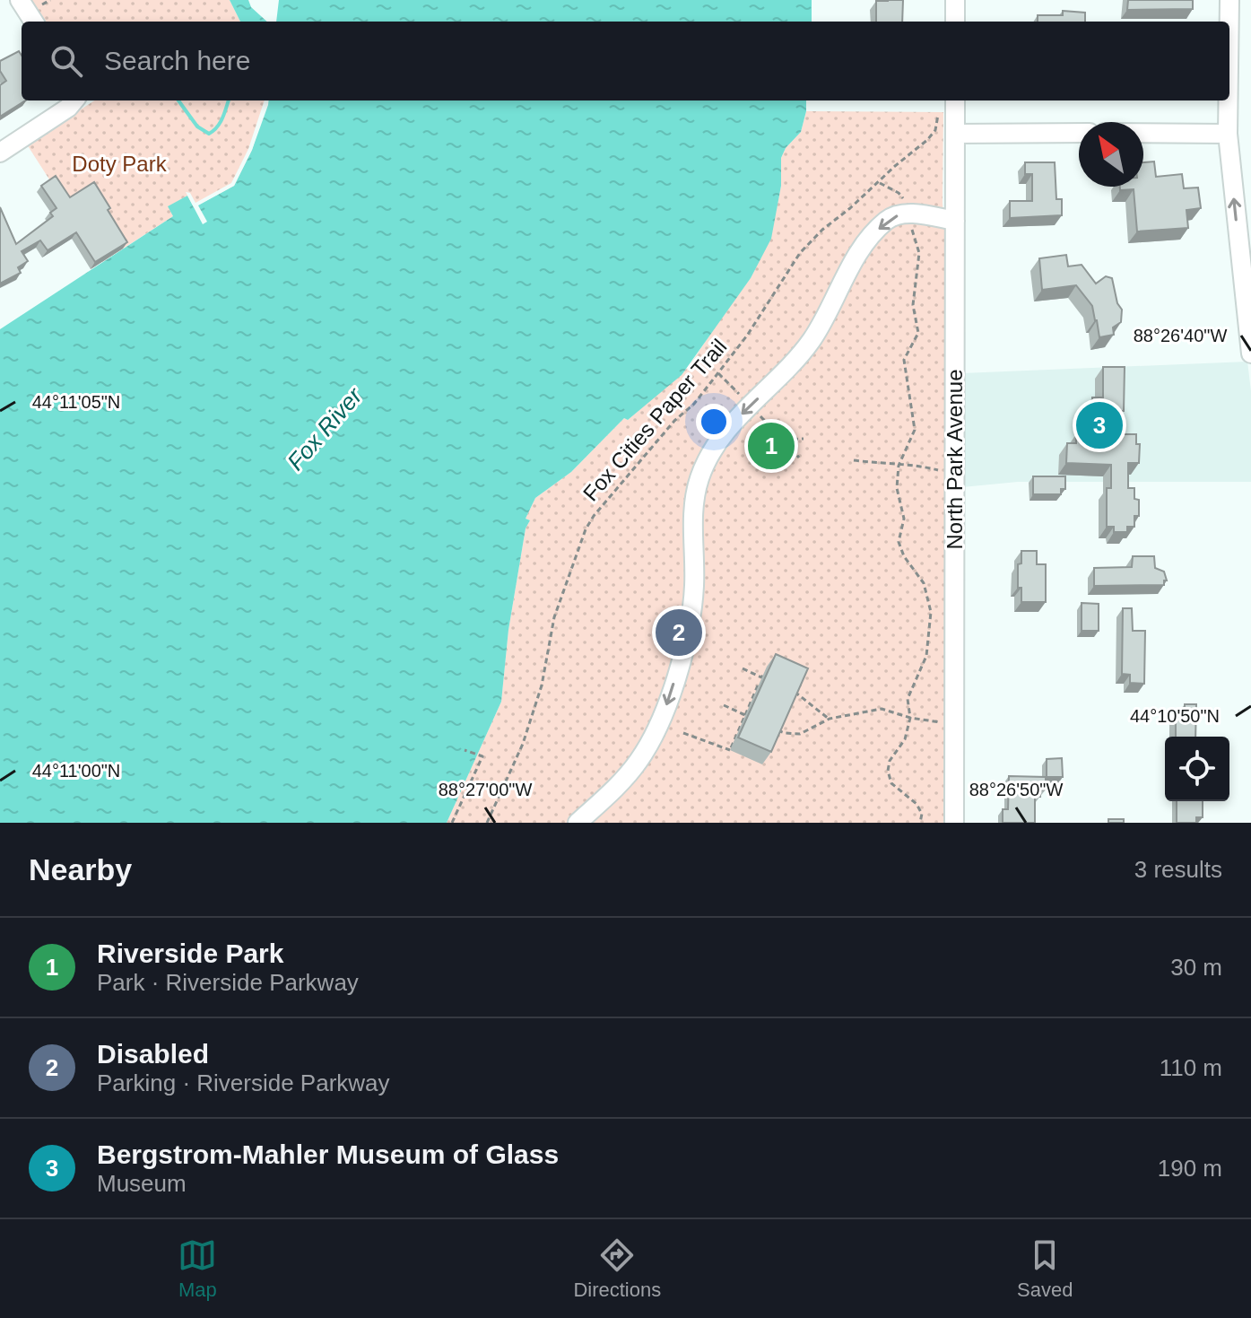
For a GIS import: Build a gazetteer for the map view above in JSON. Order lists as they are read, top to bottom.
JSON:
{
  "streets": {
    "street": ["North Park Avenue"],
    "path": ["Fox Cities Paper Trail"]
  },
  "crossings": [
    ["Fox Cities Paper Trail", "North Park Avenue"]
  ],
  "water": ["Fox River"],
  "parks": ["Doty Park"],
  "north": "top left",
  "page": {
    "search": "Search here",
    "pins": ["3", "1", "2"],
    "heading": ["Nearby", "3 results"],
    "list": [
      {
        "mark": "1",
        "name": "Riverside Park",
        "note": "Park · Riverside Parkway",
        "value": "30 m"
      },
      {
        "mark": "2",
        "name": "Disabled",
        "note": "Parking · Riverside Parkway",
        "value": "110 m"
      },
      {
        "mark": "3",
        "name": "Bergstrom-Mahler Museum of Glass",
        "note": "Museum",
        "value": "190 m"
      }
    ],
    "nav": ["Map", "Directions", "Saved"]
  },
  "coordinates": [
    "88°26'40\"W",
    "44°11'05\"N",
    "44°10'50\"N",
    "44°11'00\"N",
    "88°27'00\"W",
    "88°26'50\"W"
  ]
}
